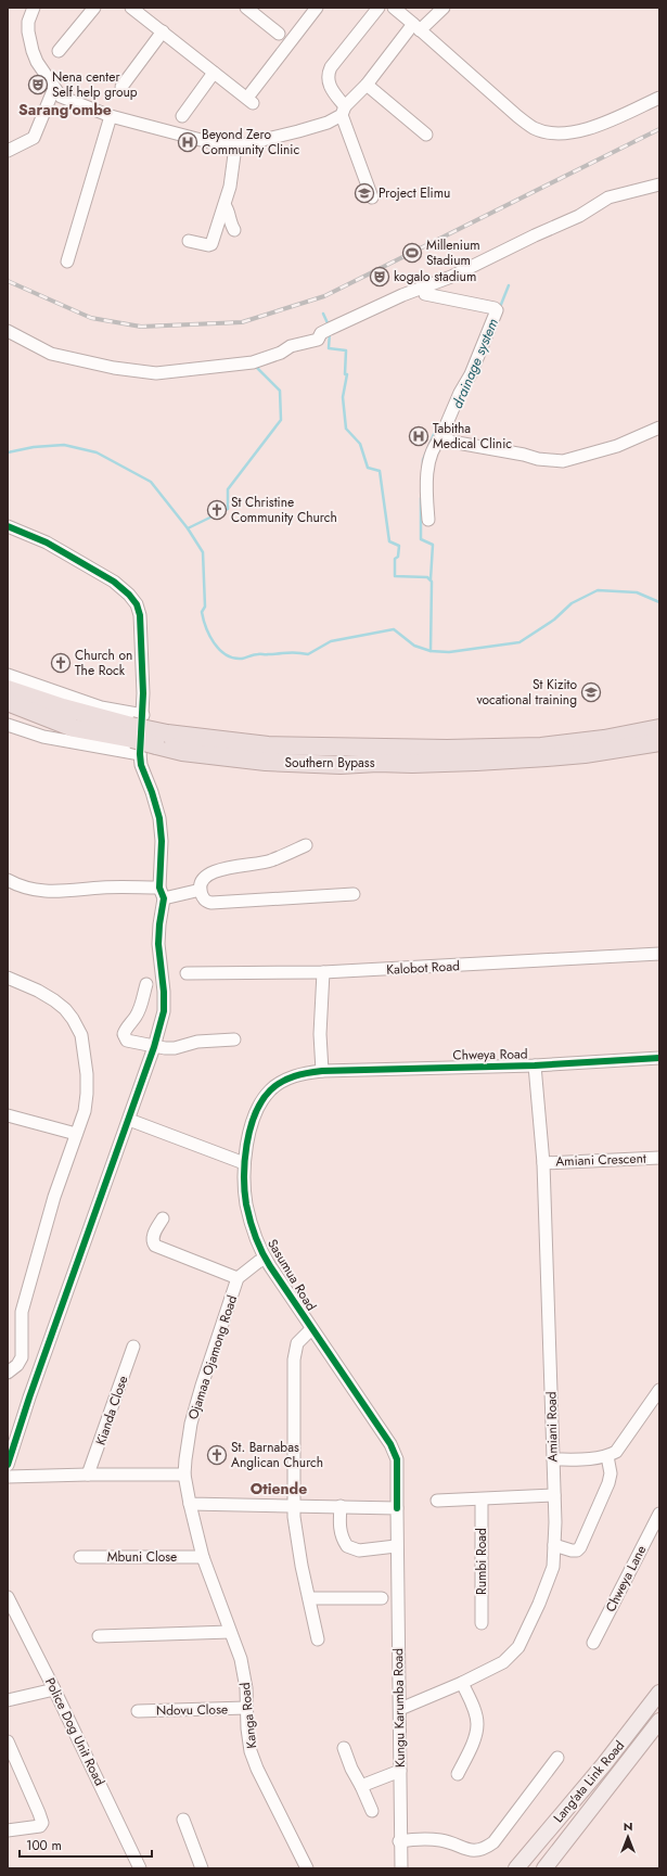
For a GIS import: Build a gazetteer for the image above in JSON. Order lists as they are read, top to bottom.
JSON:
{
  "streets": {
    "highway": ["Southern Bypass"],
    "main road": ["Lang'ata Link Road"],
    "street": [
      "Kalobot Road",
      "Chweya Road",
      "Amiani Crescent",
      "Sasumua Road",
      "Ojamaa Ojamong Road",
      "Kianda Close",
      "Amiani Road",
      "Mbuni Close",
      "Rumbi Road",
      "Chweya Lane",
      "Kungu Karumba Road",
      "Ndovu Close",
      "Kanga Road",
      "Police Dog Unit Road"
    ]
  },
  "crossings": [
    ["Chweya Road", "Sasumua Road"],
    ["Chweya Road", "Amiani Road"],
    ["Amiani Crescent", "Amiani Road"],
    ["Sasumua Road", "Ojamaa Ojamong Road"],
    ["Sasumua Road", "Kungu Karumba Road"],
    ["Ojamaa Ojamong Road", "Kanga Road"],
    ["Amiani Road", "Kungu Karumba Road"],
    ["Mbuni Close", "Kanga Road"],
    ["Ndovu Close", "Kanga Road"]
  ],
  "districts": ["Sarang'ombe", "Otiende"],
  "water": ["drainage system"],
  "places": {
    "theatre": ["Nena center Self help group", "kogalo stadium"],
    "hospital": ["Beyond Zero Community Clinic", "Tabitha Medical Clinic"],
    "school or university": ["Project Elimu", "St Kizito vocational training"],
    "sports": ["Millenium Stadium"],
    "church": ["St Christine Community Church", "Church on The Rock", "St. Barnabas Anglican Church"]
  },
  "scale_bar": "100 m",
  "north": "top"
}
